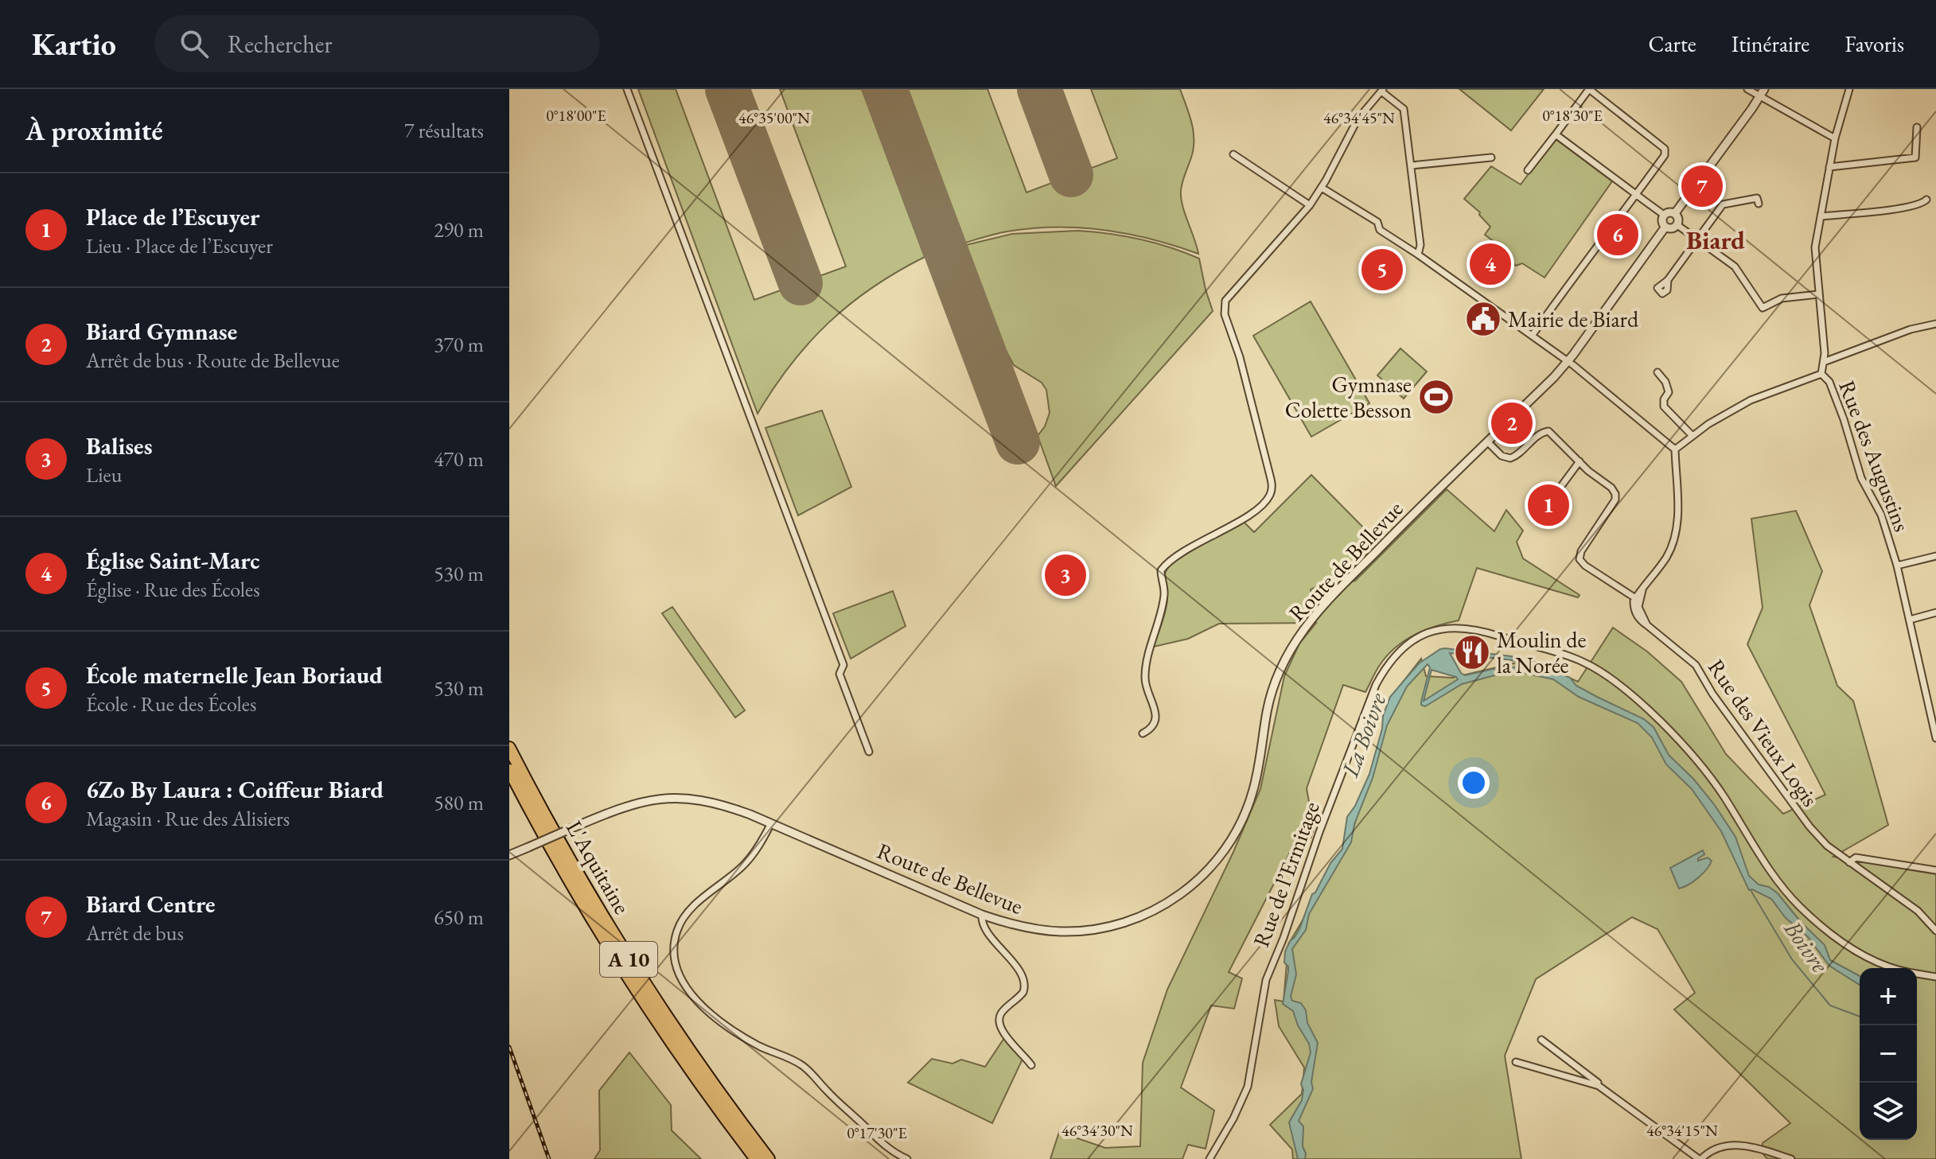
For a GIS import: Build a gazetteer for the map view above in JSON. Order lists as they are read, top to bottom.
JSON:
{
  "streets": {
    "highway": ["L'Aquitaine", "A 10"],
    "street": [
      "Rue des Augustins",
      "Route de Bellevue",
      "Rue des Vieux Logis",
      "Rue de l’Ermitage"
    ]
  },
  "districts": ["Biard"],
  "water": ["La Boivre", "Boivre"],
  "places": {
    "public building": ["Mairie de Biard"],
    "sports": ["Gymnase Colette Besson"],
    "restaurant": ["Moulin de la Norée"]
  },
  "page": {
    "header": "Kartio",
    "search": "Rechercher",
    "nav": ["Carte", "Itinéraire", "Favoris"],
    "heading": ["À proximité", "7 résultats"],
    "pins": [
      "7",
      "6",
      "4",
      "5",
      "2",
      "1",
      "3"
    ],
    "list": [
      {
        "mark": "1",
        "name": "Place de l’Escuyer",
        "note": "Lieu · Place de l’Escuyer",
        "value": "290 m"
      },
      {
        "mark": "2",
        "name": "Biard Gymnase",
        "note": "Arrêt de bus · Route de Bellevue",
        "value": "370 m"
      },
      {
        "mark": "3",
        "name": "Balises",
        "note": "Lieu",
        "value": "470 m"
      },
      {
        "mark": "4",
        "name": "Église Saint-Marc",
        "note": "Église · Rue des Écoles",
        "value": "530 m"
      },
      {
        "mark": "5",
        "name": "École maternelle Jean Boriaud",
        "note": "École · Rue des Écoles",
        "value": "530 m"
      },
      {
        "mark": "6",
        "name": "6Zo By Laura : Coiffeur Biard",
        "note": "Magasin · Rue des Alisiers",
        "value": "580 m"
      },
      {
        "mark": "7",
        "name": "Biard Centre",
        "note": "Arrêt de bus",
        "value": "650 m"
      }
    ],
    "map_buttons": ["+", "−"]
  },
  "coordinates": [
    "0°18'00\"E",
    "0°18'30\"E",
    "46°35'00\"N",
    "46°34'45\"N",
    "46°34'30\"N",
    "46°34'15\"N",
    "0°17'30\"E"
  ]
}
